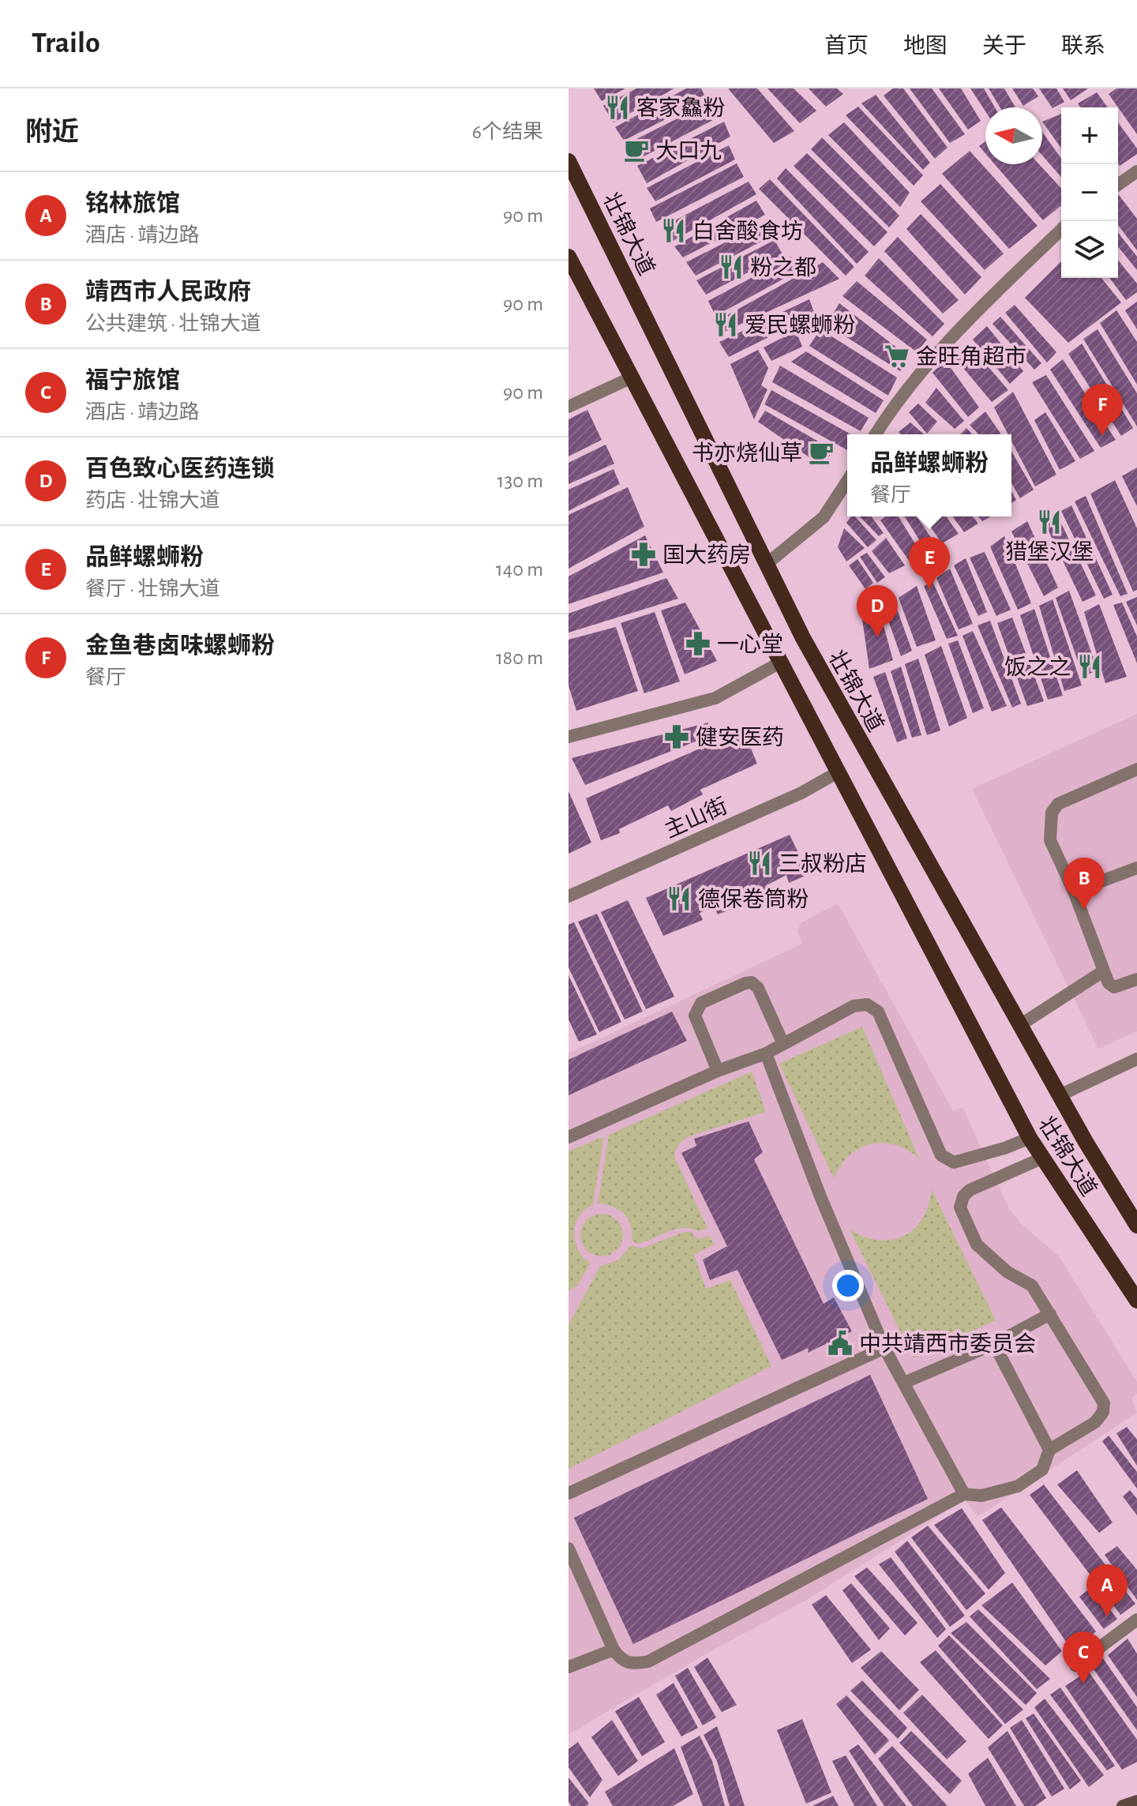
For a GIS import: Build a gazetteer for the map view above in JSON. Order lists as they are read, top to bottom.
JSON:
{
  "streets": {
    "main road": ["壮锦大道"],
    "street": ["主山街"]
  },
  "crossings": [
    ["壮锦大道", "主山街"]
  ],
  "places": {
    "restaurant": [
      "客家鱻粉",
      "白舍酸食坊",
      "粉之都",
      "爱民螺蛳粉",
      "猎堡汉堡",
      "饭之之",
      "三叔粉店",
      "德保卷筒粉"
    ],
    "cafe": ["大口九", "书亦烧仙草"],
    "supermarket": ["金旺角超市"],
    "pharmacy": ["国大药房", "一心堂", "健安医药"],
    "public building": ["中共靖西市委员会"]
  },
  "north": "left",
  "page": {
    "header": "Trailo",
    "nav": [
      "首页",
      "地图",
      "关于",
      "联系"
    ],
    "heading": ["附近", "6个结果"],
    "map_buttons": ["+", "−"],
    "list": [
      {
        "mark": "A",
        "name": "铭林旅馆",
        "note": "酒店 · 靖边路",
        "value": "90 m"
      },
      {
        "mark": "B",
        "name": "靖西市人民政府",
        "note": "公共建筑 · 壮锦大道",
        "value": "90 m"
      },
      {
        "mark": "C",
        "name": "福宁旅馆",
        "note": "酒店 · 靖边路",
        "value": "90 m"
      },
      {
        "mark": "D",
        "name": "百色致心医药连锁",
        "note": "药店 · 壮锦大道",
        "value": "130 m"
      },
      {
        "mark": "E",
        "name": "品鲜螺蛳粉",
        "note": "餐厅 · 壮锦大道",
        "value": "140 m"
      },
      {
        "mark": "F",
        "name": "金鱼巷卤味螺蛳粉",
        "note": "餐厅",
        "value": "180 m"
      }
    ],
    "pins": [
      "F",
      "E",
      "D",
      "B",
      "A",
      "C"
    ],
    "popup": ["品鲜螺蛳粉", "餐厅"]
  }
}
